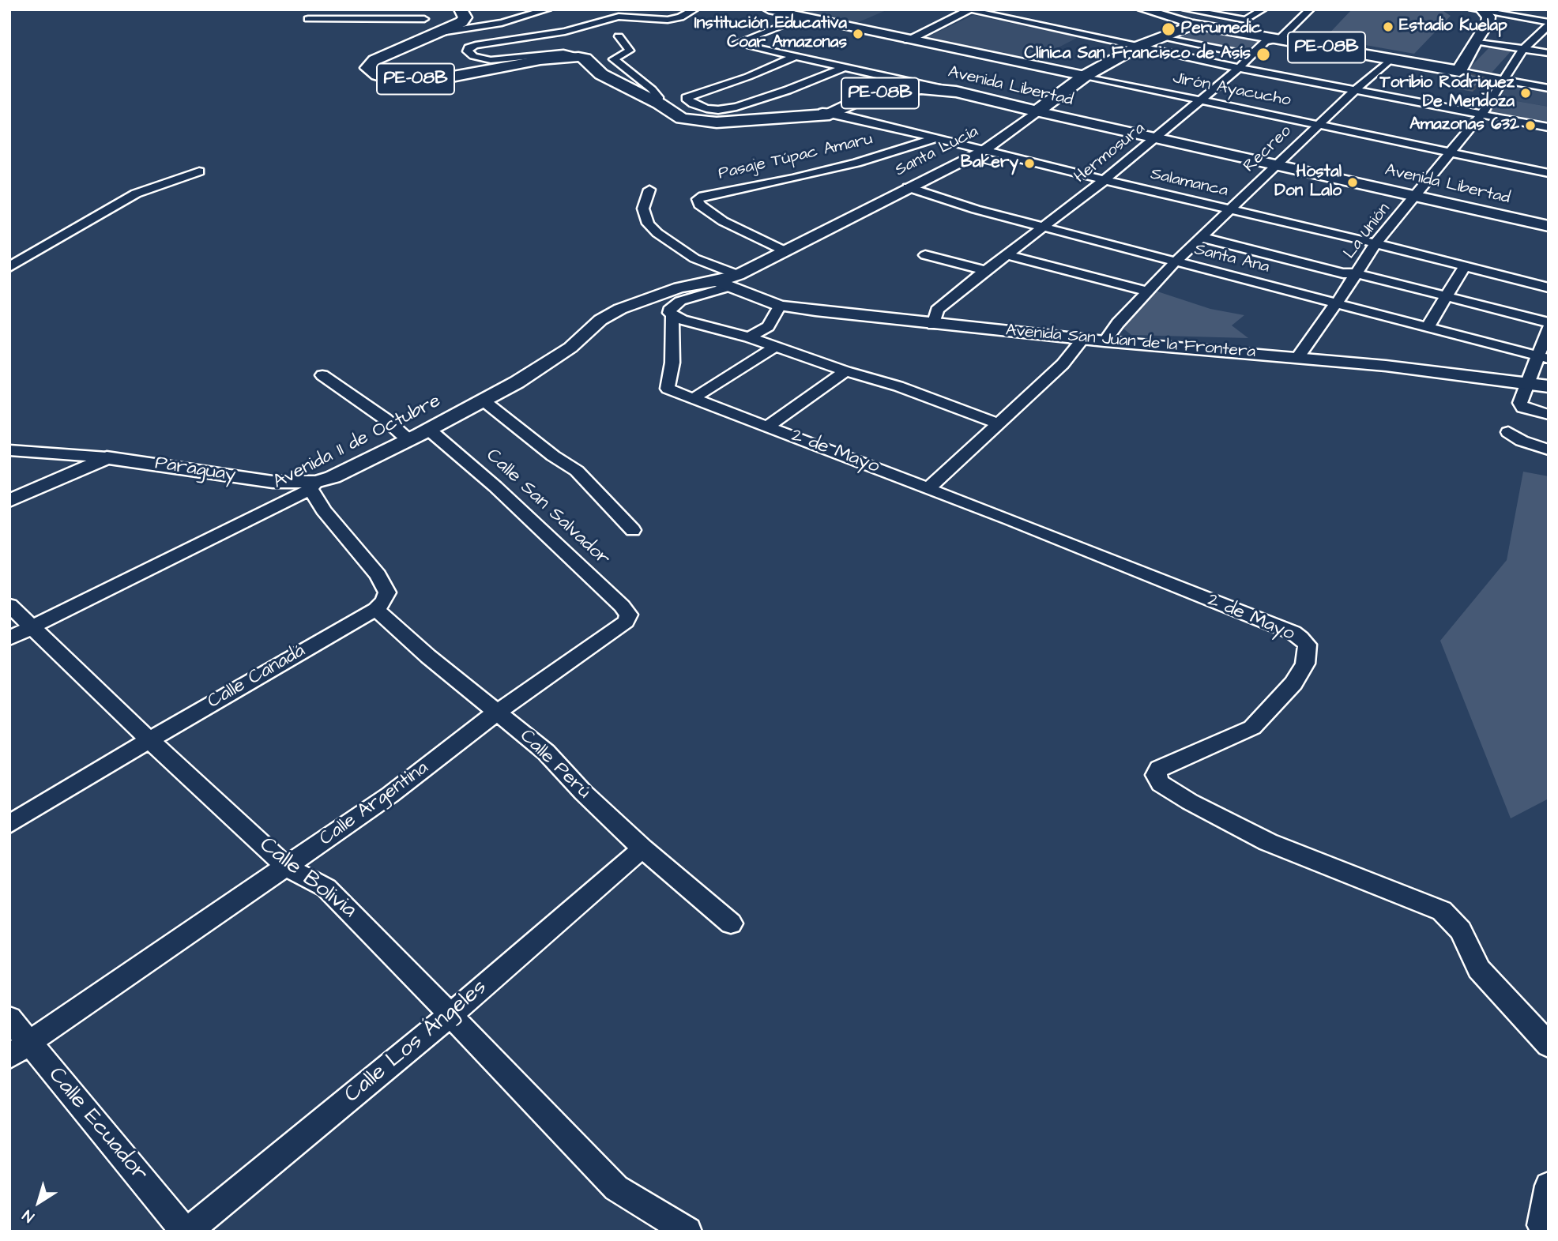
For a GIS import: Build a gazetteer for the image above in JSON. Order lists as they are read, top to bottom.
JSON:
{
  "streets": {
    "highway": ["PE-08B", "Avenida Libertad", "Santa Lucía"],
    "main road": ["Jirón Ayacucho"],
    "street": [
      "Recreo",
      "Hermosura",
      "Pasaje Túpac Amaru",
      "Salamanca",
      "La Unión",
      "Santa Ana",
      "Avenida San Juan de la Frontera",
      "Avenida 11 de Octubre",
      "2 de Mayo",
      "Paraguay",
      "Calle San Salvador",
      "Calle Canadá",
      "Calle Perú",
      "Calle Argentina",
      "Calle Bolivia",
      "Calle Los Ángeles",
      "Calle Ecuador"
    ]
  },
  "crossings": [
    ["PE-08B", "Avenida Libertad"],
    ["PE-08B", "Recreo"],
    ["PE-08B", "Santa Lucía"],
    ["PE-08B", "Hermosura"],
    ["PE-08B", "Salamanca"],
    ["Avenida Libertad", "Recreo"],
    ["Avenida Libertad", "Santa Lucía"],
    ["Avenida Libertad", "Hermosura"],
    ["Avenida Libertad", "La Unión"],
    ["Jirón Ayacucho", "Recreo"],
    ["Jirón Ayacucho", "Santa Lucía"],
    ["Jirón Ayacucho", "Hermosura"],
    ["Jirón Ayacucho", "La Unión"],
    ["Recreo", "Salamanca"],
    ["Recreo", "Santa Ana"],
    ["Recreo", "Avenida San Juan de la Frontera"],
    ["Santa Lucía", "Pasaje Túpac Amaru"],
    ["Santa Lucía", "Salamanca"],
    ["Santa Lucía", "Santa Ana"],
    ["Santa Lucía", "Avenida San Juan de la Frontera"],
    ["Santa Lucía", "Avenida 11 de Octubre"],
    ["Hermosura", "Salamanca"],
    ["Hermosura", "Santa Ana"],
    ["Hermosura", "Avenida San Juan de la Frontera"],
    ["Pasaje Túpac Amaru", "Salamanca"],
    ["Salamanca", "La Unión"],
    ["La Unión", "Santa Ana"],
    ["La Unión", "Avenida San Juan de la Frontera"],
    ["Avenida San Juan de la Frontera", "Avenida 11 de Octubre"],
    ["Avenida 11 de Octubre", "Paraguay"],
    ["Avenida 11 de Octubre", "Calle San Salvador"],
    ["Avenida 11 de Octubre", "Calle Bolivia"],
    ["Calle San Salvador", "Calle Argentina"],
    ["Calle Canadá", "Calle Perú"],
    ["Calle Canadá", "Calle Bolivia"],
    ["Calle Perú", "Calle Argentina"],
    ["Calle Perú", "Calle Los Ángeles"],
    ["Calle Argentina", "Calle Bolivia"],
    ["Calle Argentina", "Calle Ecuador"],
    ["Calle Bolivia", "Calle Los Ángeles"],
    ["Calle Los Ángeles", "Calle Ecuador"]
  ],
  "places": [
    "Estadio Kuelap",
    "Perumedic",
    "Institución Educativa Coar Amazonas",
    "Clínica San Francisco de Asís",
    "Toribio Rodriguez De Mendoza",
    "Amazonas 632",
    "Bakery",
    "Hostal Don Lalo"
  ],
  "north": "bottom left"
}
